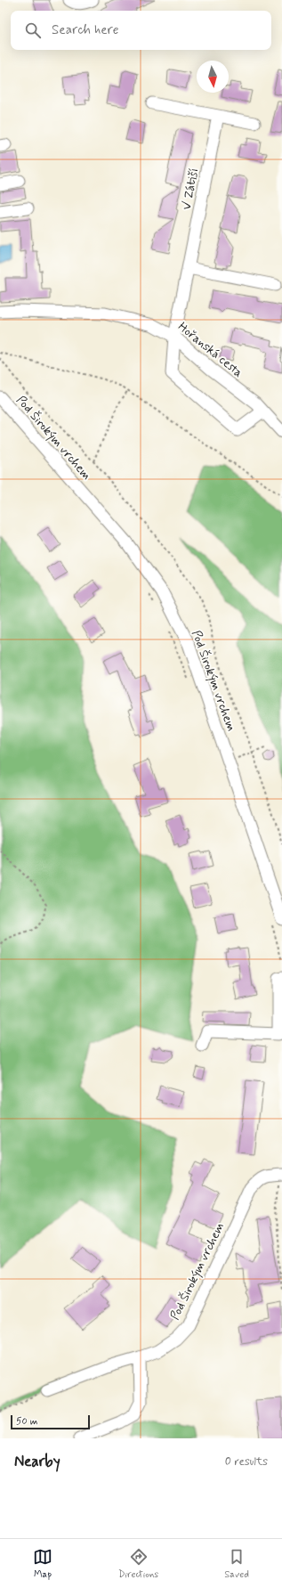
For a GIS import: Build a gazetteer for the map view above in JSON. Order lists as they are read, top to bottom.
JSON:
{
  "streets": {
    "street": ["V Zátiší", "Hořanská cesta", "Pod Širokým vrchem"]
  },
  "crossings": [
    ["V Zátiší", "Hořanská cesta"]
  ],
  "scale_bar": "50 m",
  "north": "bottom",
  "page": {
    "search": "Search here",
    "scale": "50 m",
    "heading": ["Nearby", "0 results"],
    "nav": ["Map", "Directions", "Saved"]
  }
}
